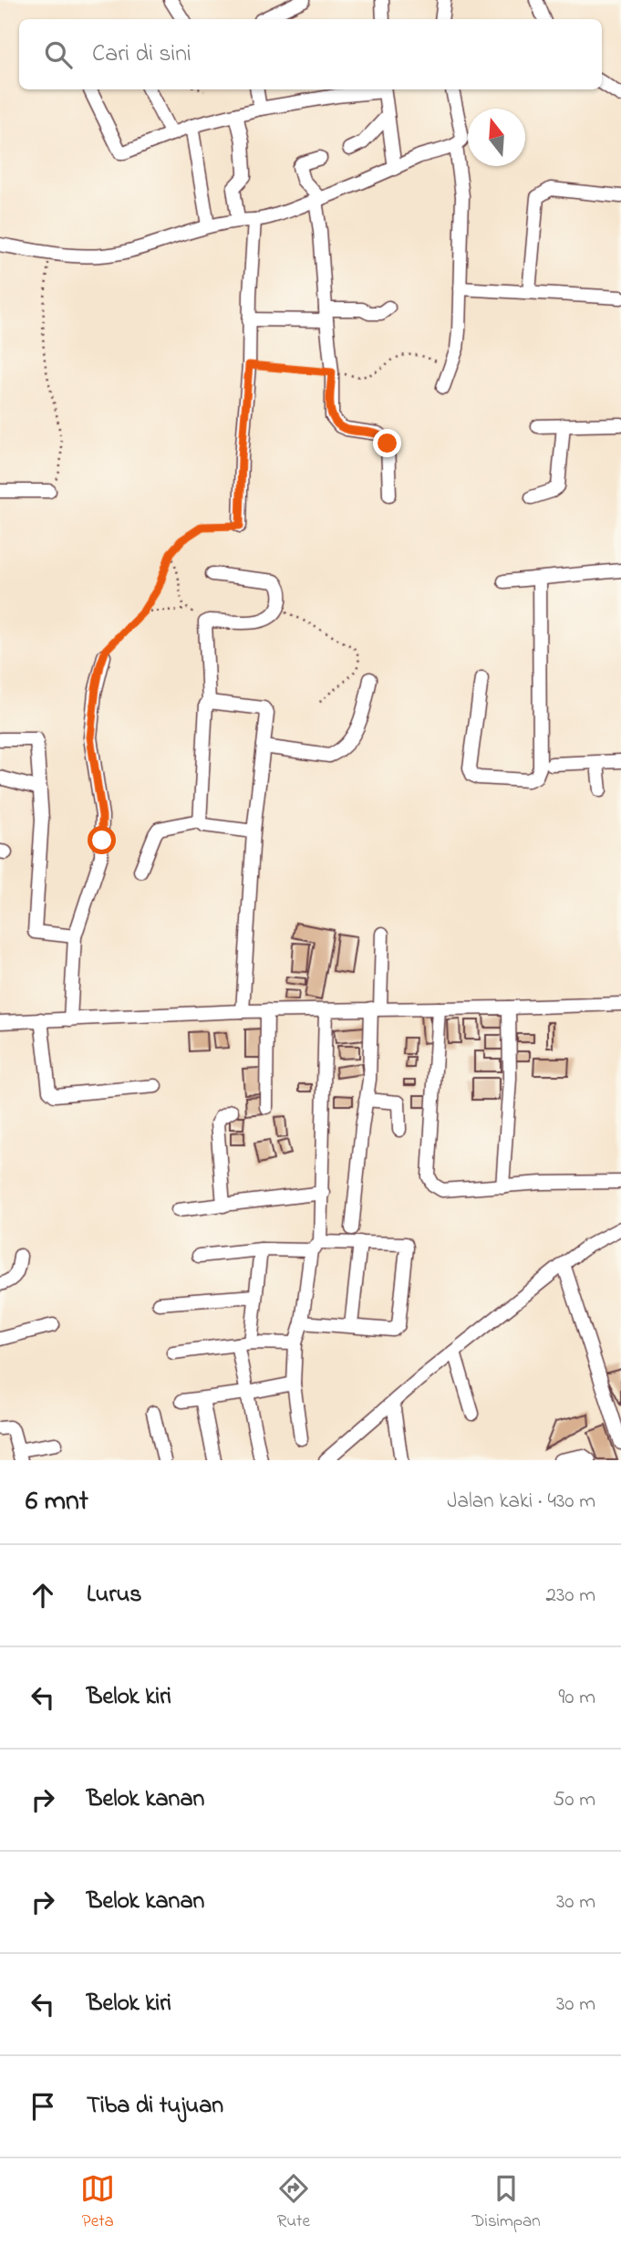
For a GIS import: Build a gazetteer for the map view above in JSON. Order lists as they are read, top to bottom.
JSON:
{
  "north": "top",
  "page": {
    "search": "Cari di sini",
    "heading": ["6 mnt", "Jalan kaki · 430 m"],
    "list": [
      ["Lurus", "230 m"],
      ["Belok kiri", "90 m"],
      ["Belok kanan", "50 m"],
      ["Belok kanan", "30 m"],
      ["Belok kiri", "30 m"],
      "Tiba di tujuan"
    ],
    "nav": ["Peta", "Rute", "Disimpan"]
  }
}
